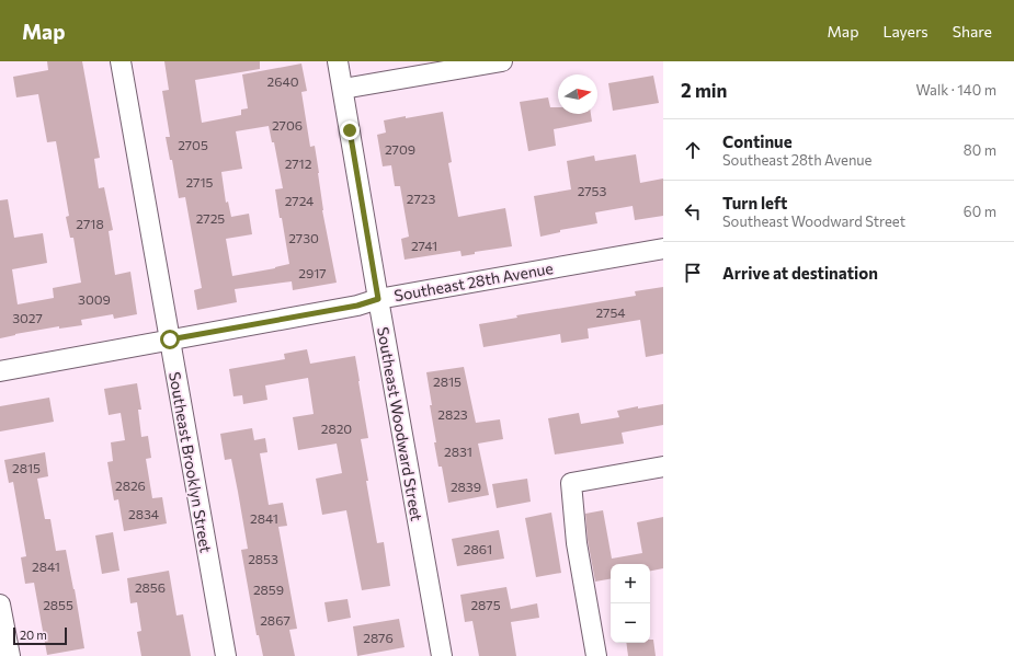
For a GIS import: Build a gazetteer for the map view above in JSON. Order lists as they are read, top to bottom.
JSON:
{
  "streets": {
    "street": ["Southeast 28th Avenue", "Southeast Woodward Street", "Southeast Brooklyn Street"]
  },
  "crossings": [
    ["Southeast 28th Avenue", "Southeast Woodward Street"],
    ["Southeast 28th Avenue", "Southeast Brooklyn Street"]
  ],
  "house_numbers": [
    "2640",
    "2706",
    "2705",
    "2709",
    "2712",
    "2715",
    "2753",
    "2723",
    "2724",
    "2725",
    "2718",
    "2730",
    "2741",
    "2917",
    "3009",
    "2754",
    "3027",
    "2815",
    "2823",
    "2820",
    "2831",
    "2815",
    "2826",
    "2839",
    "2834",
    "2841",
    "2861",
    "2853",
    "2841",
    "2856",
    "2859",
    "2855",
    "2875",
    "2867",
    "2876"
  ],
  "scale_bar": "20 m",
  "north": "right",
  "page": {
    "header": "Map",
    "nav": ["Map", "Layers", "Share"],
    "heading": ["2 min", "Walk · 140 m"],
    "list": [
      ["Continue", "Southeast 28th Avenue", "80 m"],
      ["Turn left", "Southeast Woodward Street", "60 m"],
      "Arrive at destination"
    ],
    "map_buttons": ["+", "−"],
    "scale": "20 m"
  }
}
